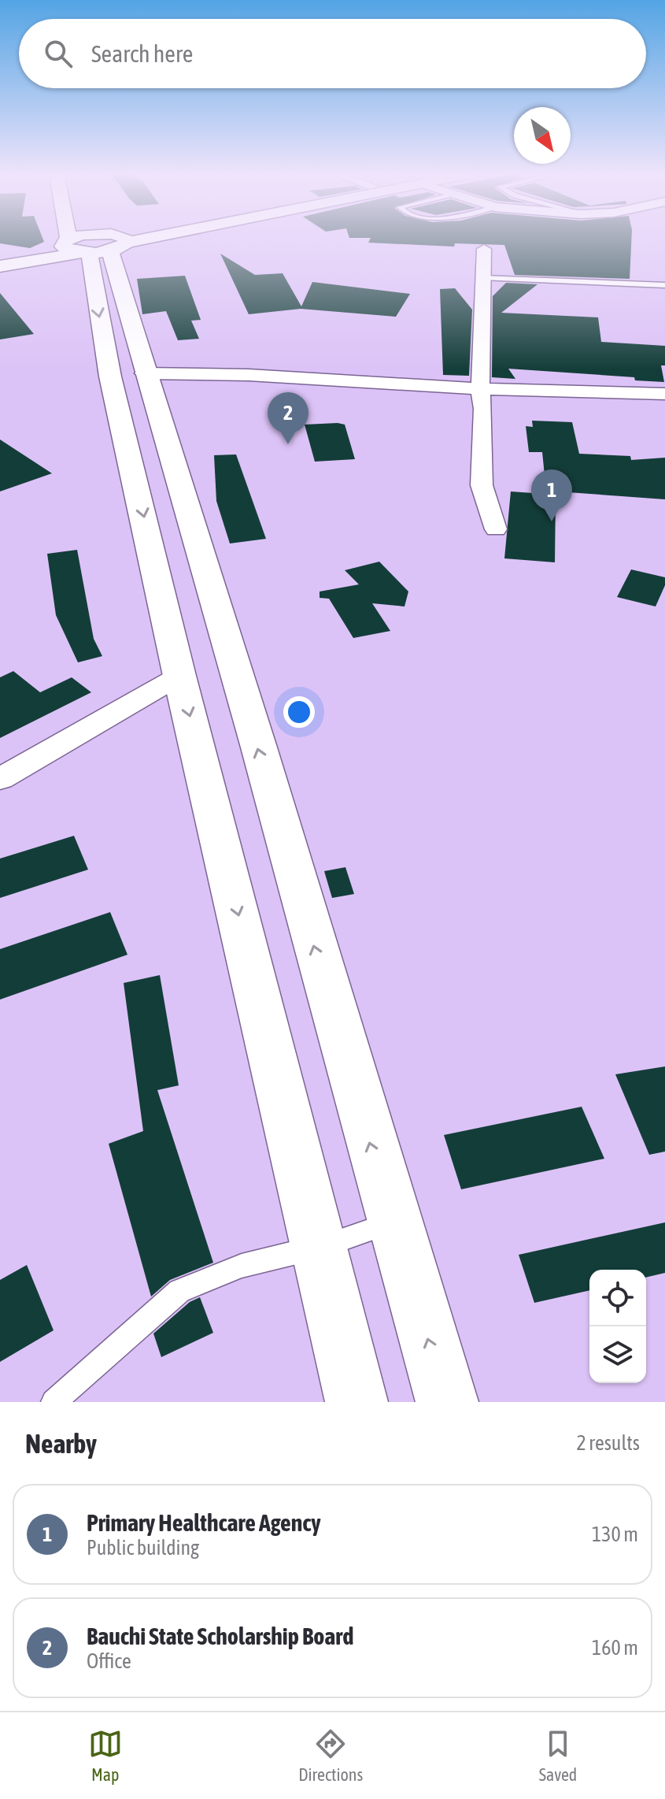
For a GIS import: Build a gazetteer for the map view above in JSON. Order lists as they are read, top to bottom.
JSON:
{
  "north": "bottom right",
  "page": {
    "search": "Search here",
    "pins": ["2", "1"],
    "heading": ["Nearby", "2 results"],
    "list": [
      {
        "mark": "1",
        "name": "Primary Healthcare Agency",
        "note": "Public building",
        "value": "130 m"
      },
      {
        "mark": "2",
        "name": "Bauchi State Scholarship Board",
        "note": "Office",
        "value": "160 m"
      }
    ],
    "nav": ["Map", "Directions", "Saved"]
  }
}
